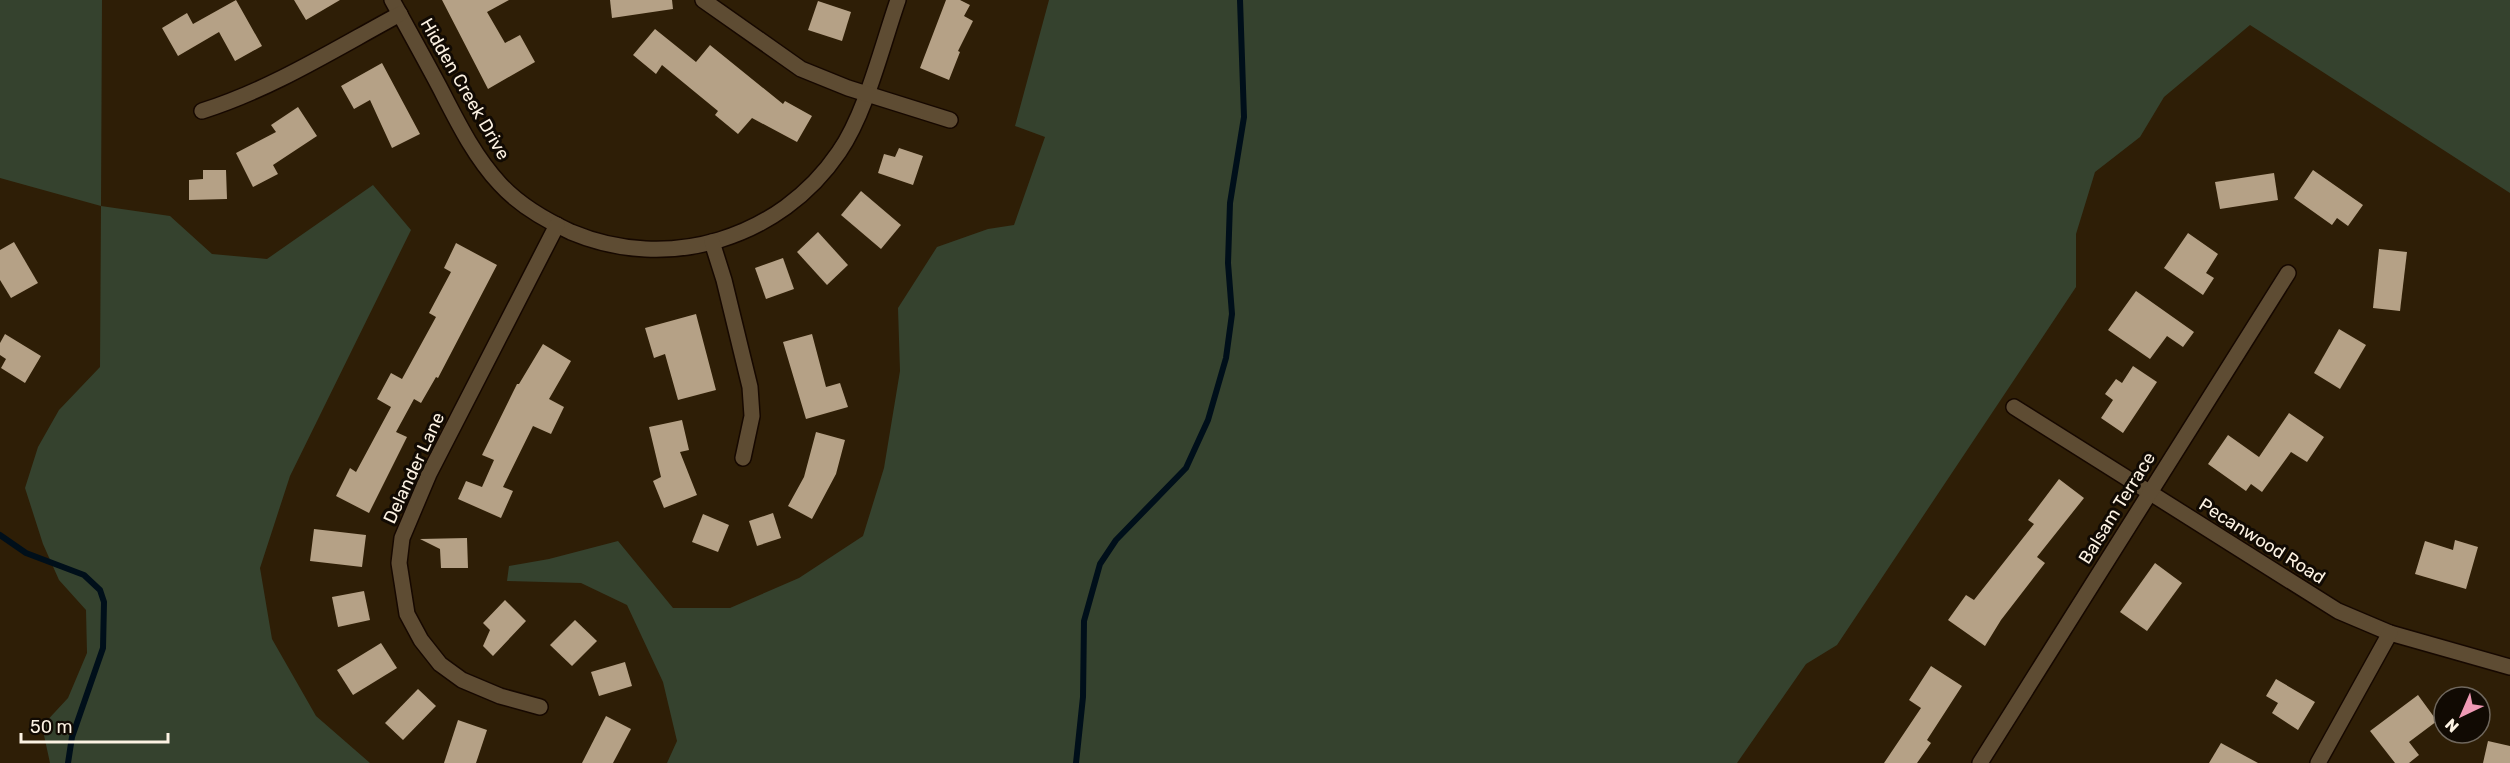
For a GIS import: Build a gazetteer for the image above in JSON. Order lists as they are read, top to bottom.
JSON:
{
  "streets": {
    "street": [
      "Hidden Creek Drive",
      "Delander Lane",
      "Balsam Terrace",
      "Pecanwood Road"
    ]
  },
  "crossings": [
    ["Hidden Creek Drive", "Delander Lane"],
    ["Balsam Terrace", "Pecanwood Road"]
  ],
  "scale_bar": "50 m",
  "north": "bottom left"
}
